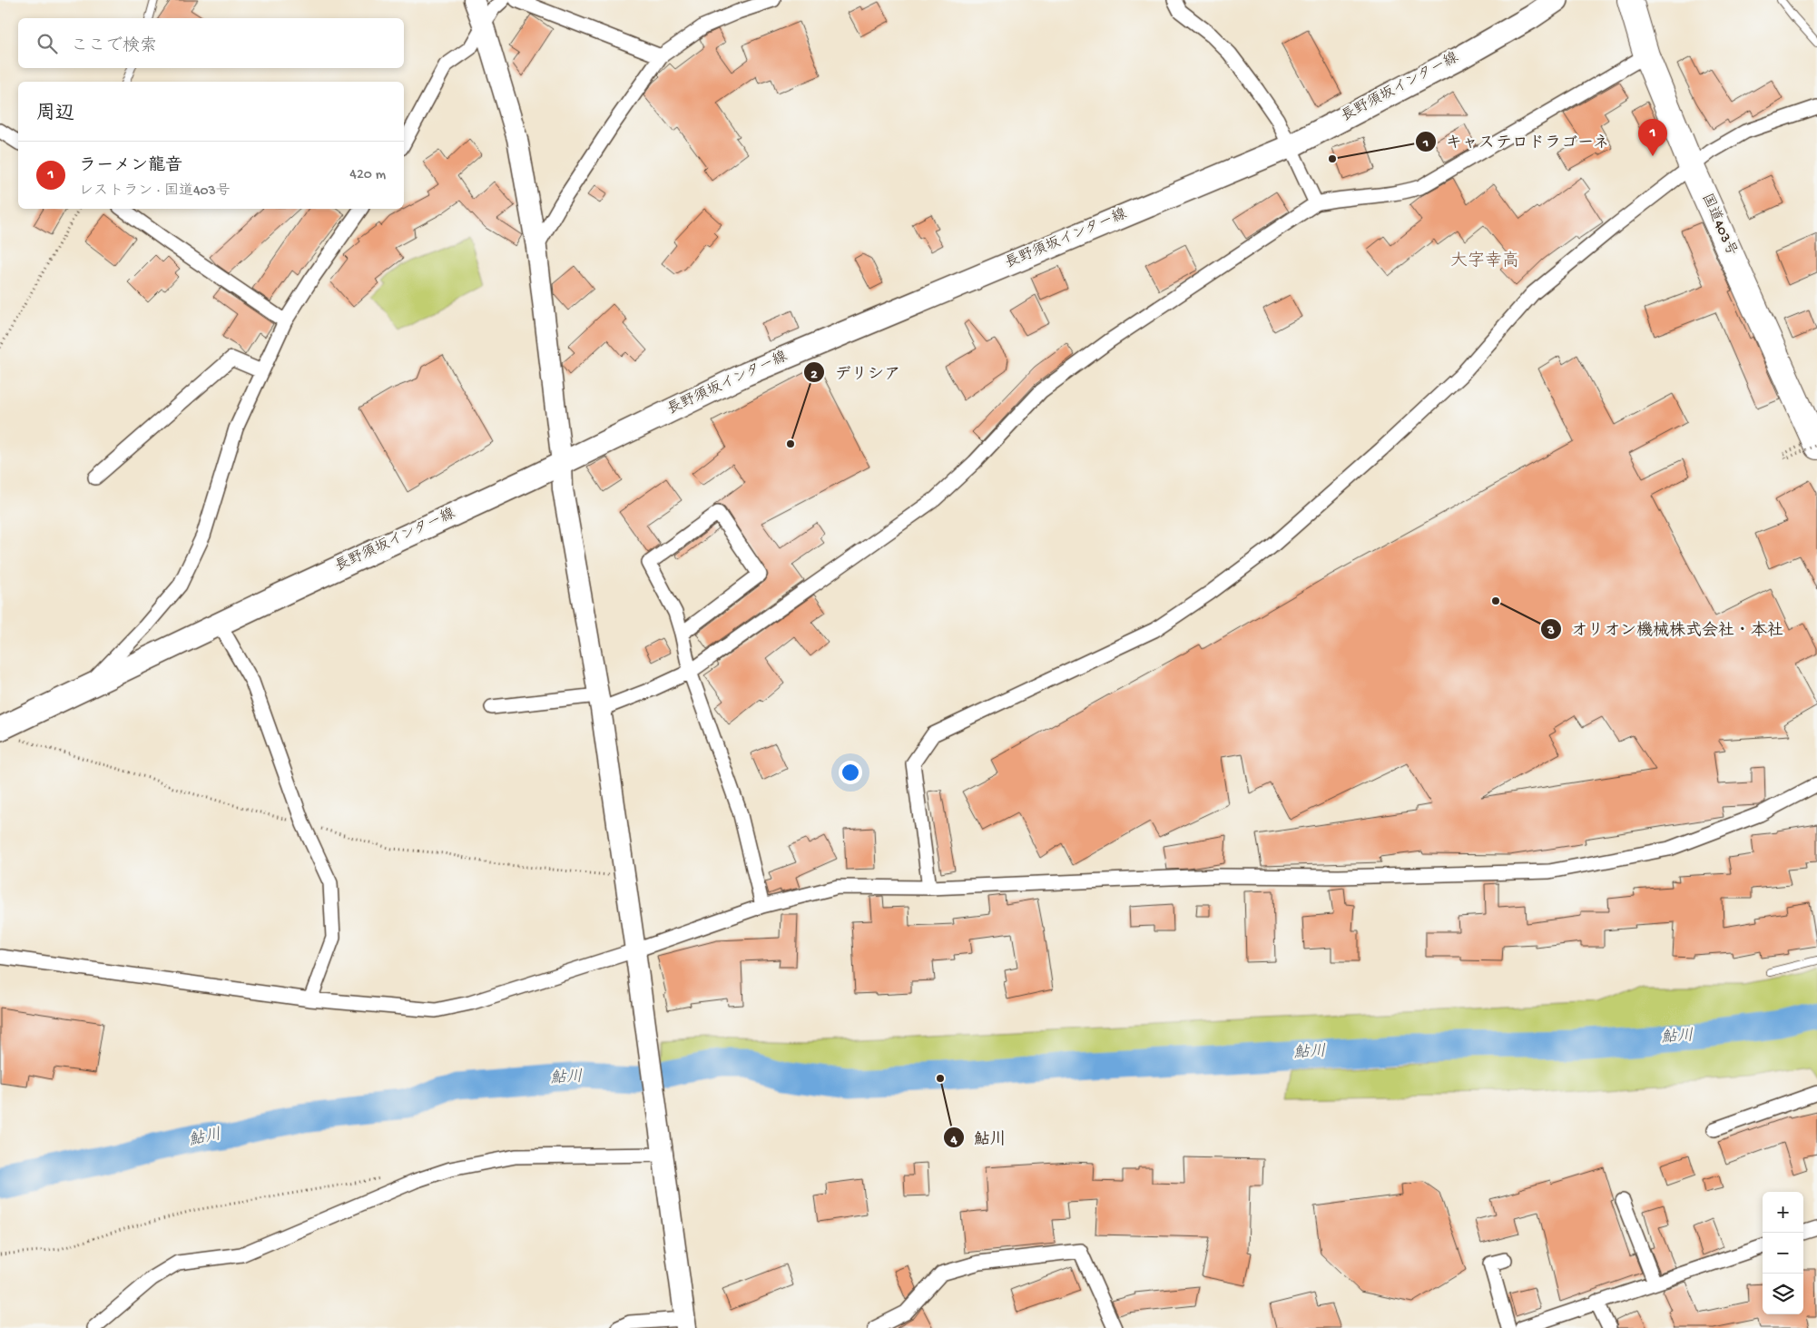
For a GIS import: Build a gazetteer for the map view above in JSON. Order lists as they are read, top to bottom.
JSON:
{
  "streets": {
    "highway": ["国道403号"],
    "main road": ["長野須坂インター線"]
  },
  "districts": ["大字幸高"],
  "water": ["鮎川"],
  "places": [
    "キャステロドラゴーネ",
    "デリシア",
    "オリオン機械株式会社・本社",
    "鮎川"
  ],
  "page": {
    "search": "ここで検索",
    "heading": "周辺",
    "pins": "1",
    "list": [
      {
        "mark": "1",
        "name": "ラーメン龍音",
        "note": "レストラン · 国道403号",
        "value": "420 m"
      }
    ],
    "map_buttons": ["+", "−"]
  }
}
